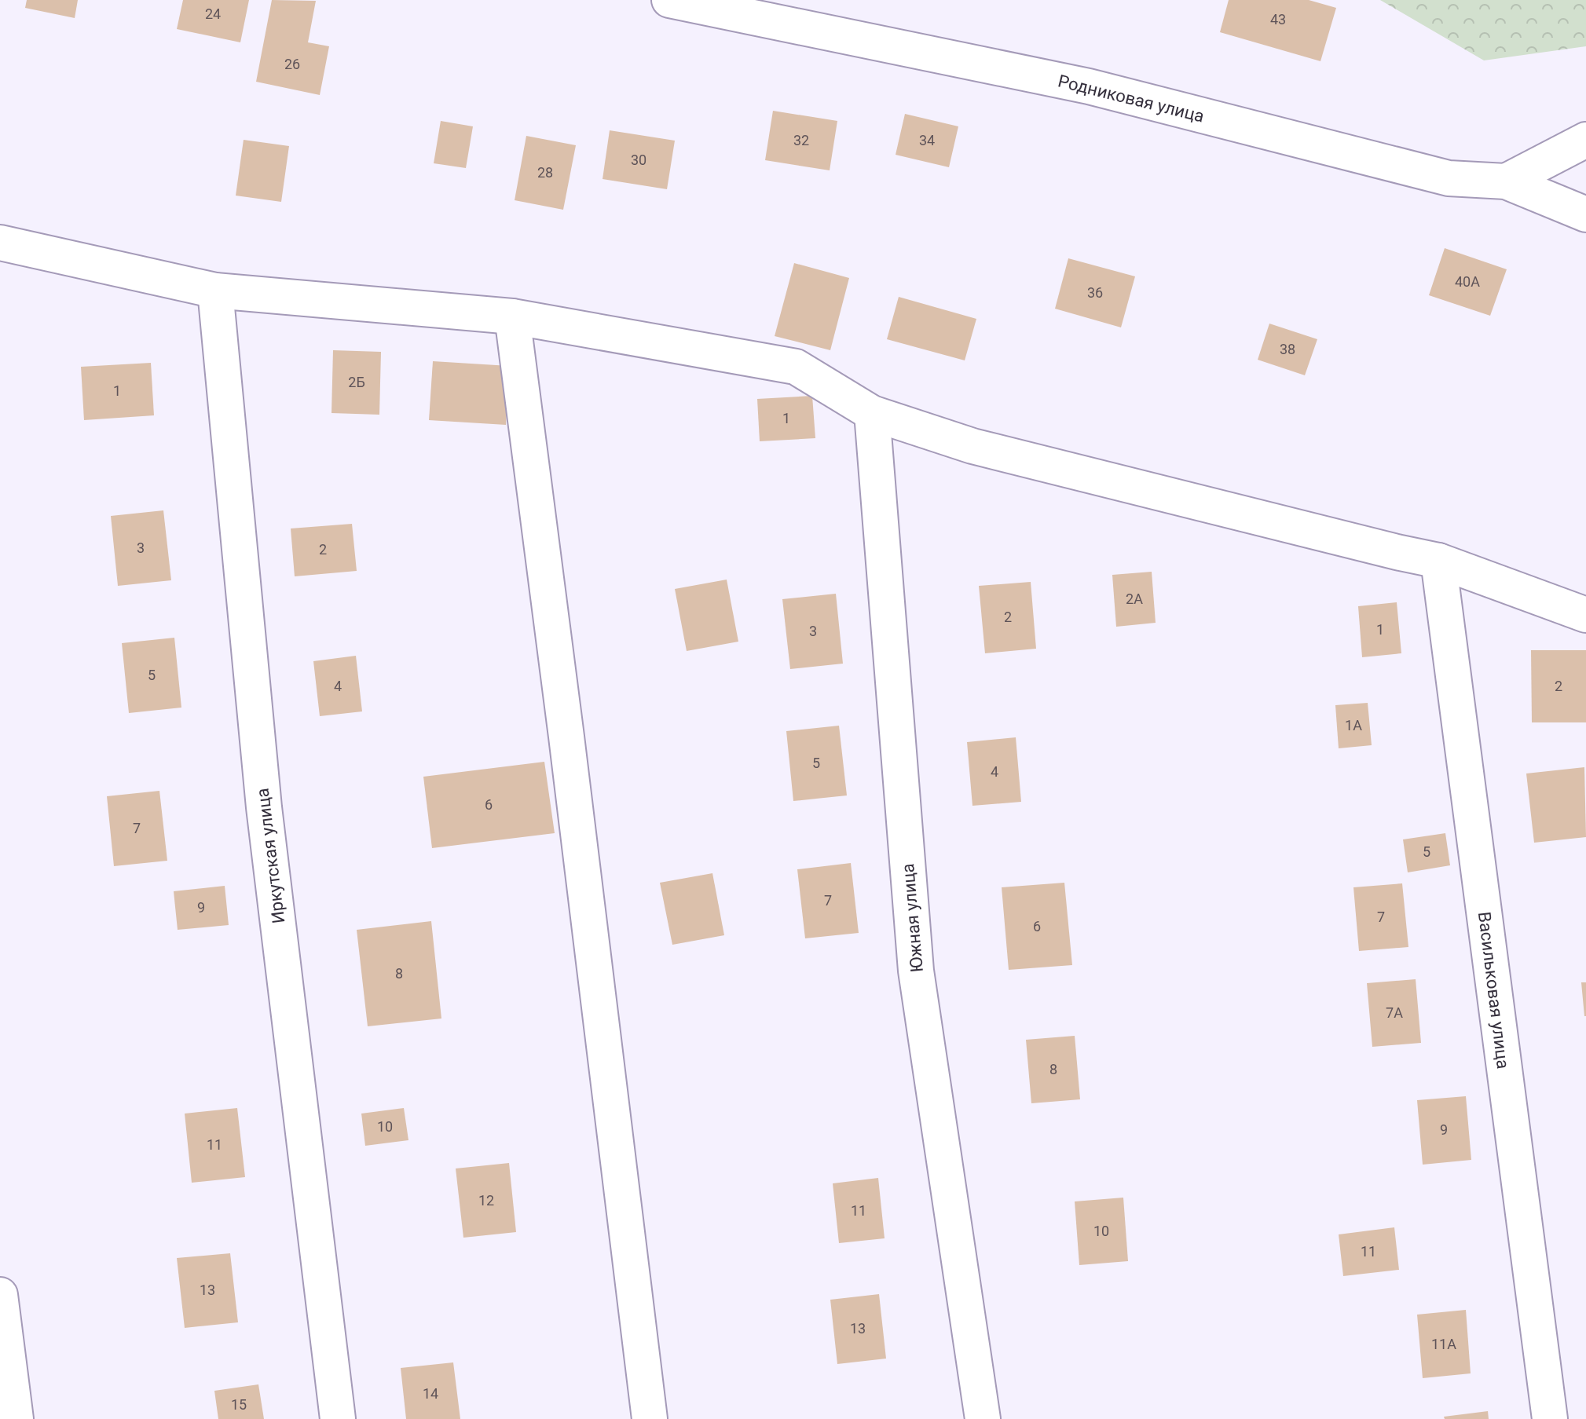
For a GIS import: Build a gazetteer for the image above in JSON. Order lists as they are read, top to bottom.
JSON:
{
  "streets": {
    "street": [
      "Родниковая улица",
      "Иркутская улица",
      "Южная улица",
      "Васильковая улица"
    ]
  },
  "house_numbers": [
    "24",
    "43",
    "26",
    "32",
    "34",
    "30",
    "28",
    "40А",
    "36",
    "38",
    "2Б",
    "1",
    "1",
    "3",
    "2",
    "2А",
    "2",
    "1",
    "3",
    "5",
    "4",
    "2",
    "1А",
    "5",
    "4",
    "6",
    "7",
    "5",
    "7",
    "9",
    "7",
    "6",
    "8",
    "7А",
    "8",
    "10",
    "9",
    "11",
    "12",
    "11",
    "10",
    "11",
    "13",
    "13",
    "11А",
    "14",
    "15"
  ]
}
